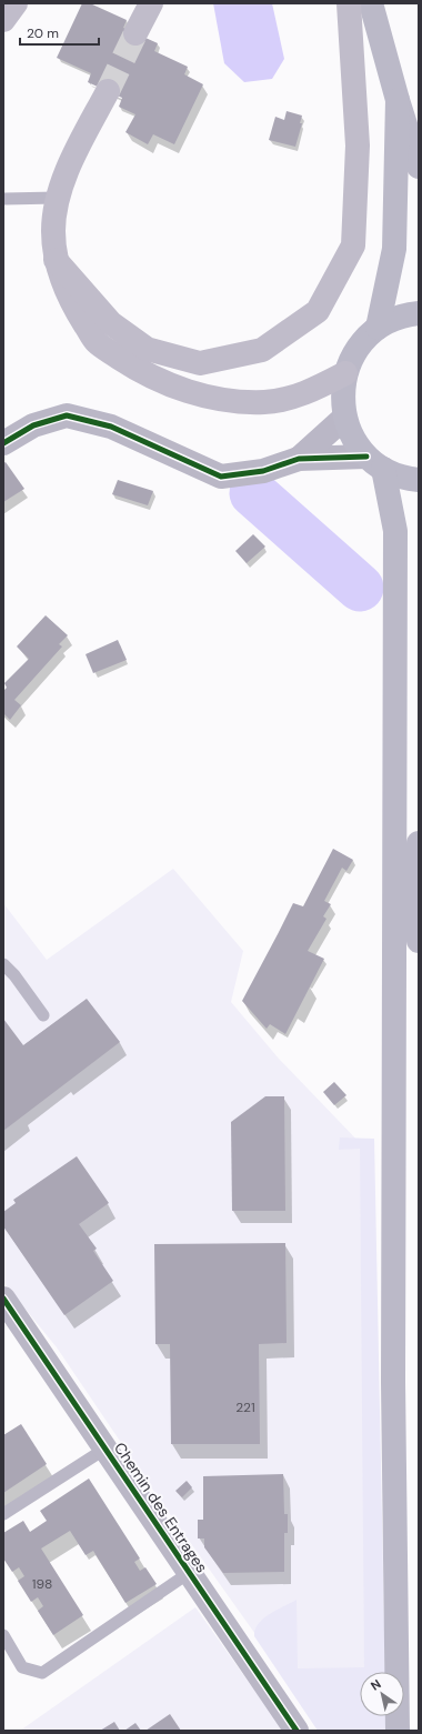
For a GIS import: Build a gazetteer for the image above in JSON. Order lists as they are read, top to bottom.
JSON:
{
  "streets": {
    "street": ["Chemin des Entrages"]
  },
  "house_numbers": ["221", "198"],
  "scale_bar": "20 m",
  "north": "top left"
}
